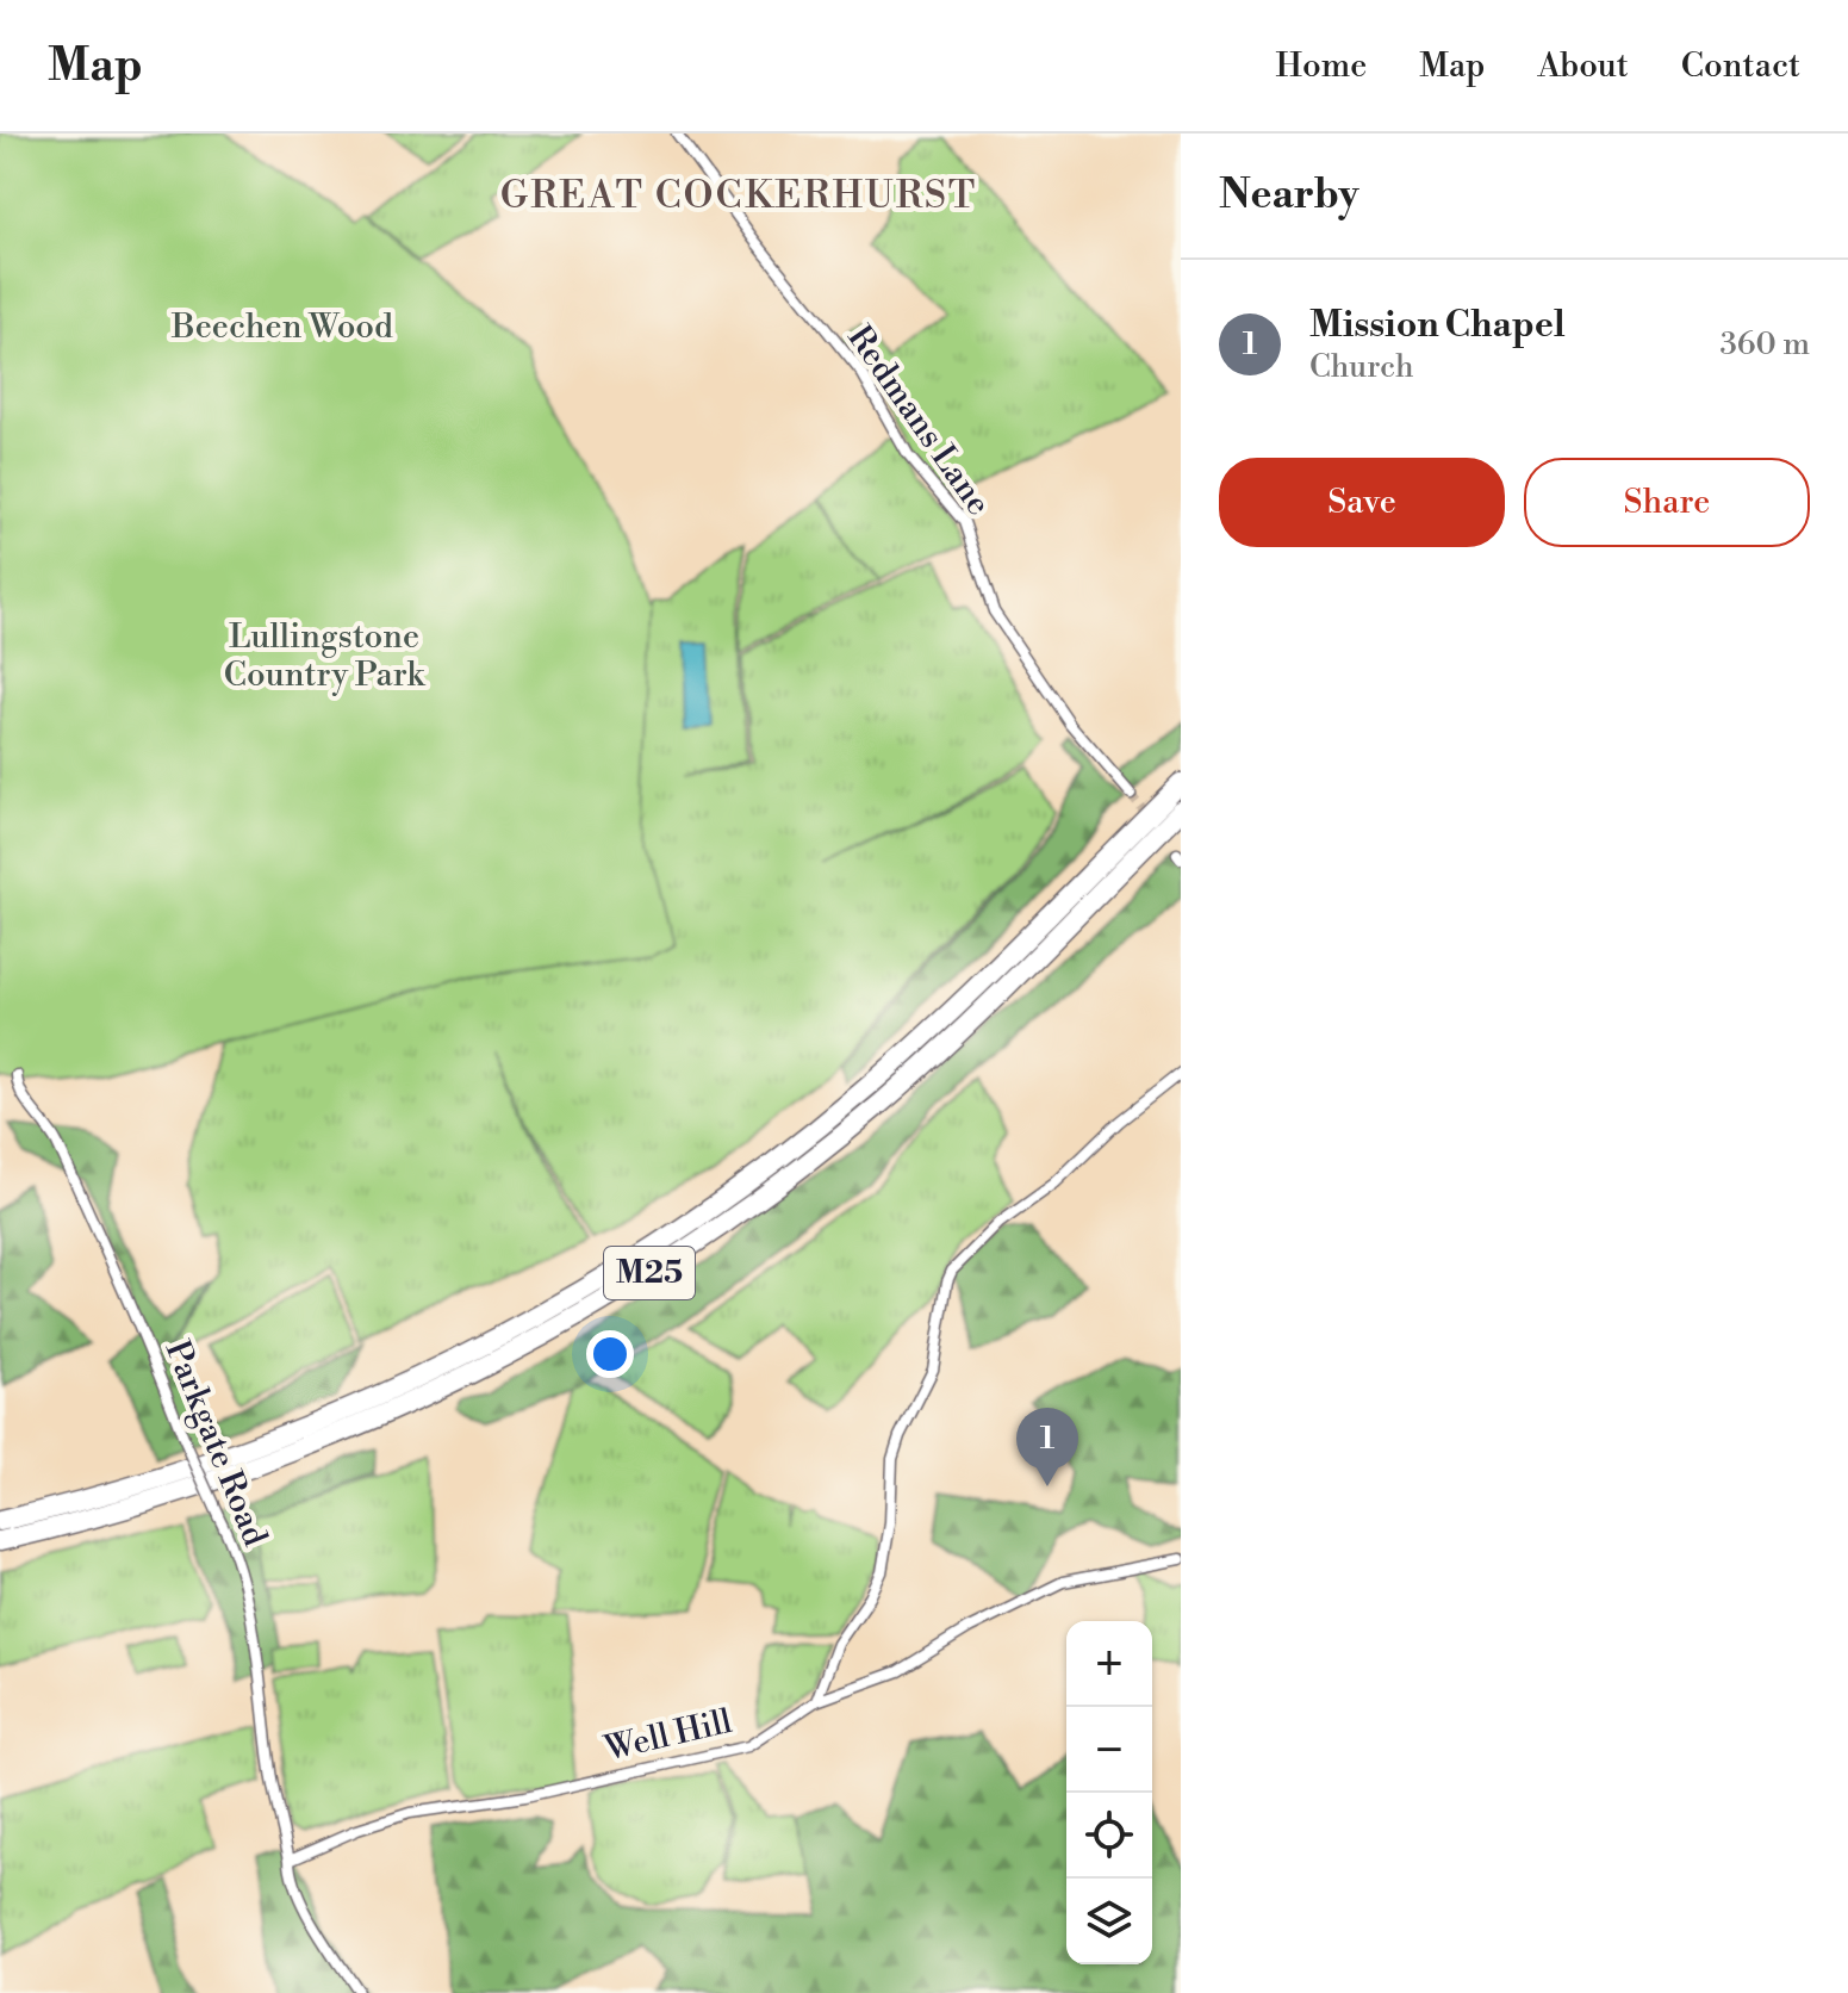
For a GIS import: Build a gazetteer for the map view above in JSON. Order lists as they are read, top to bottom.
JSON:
{
  "streets": {
    "highway": ["M25"],
    "street": ["Redmans Lane", "Parkgate Road", "Well Hill"]
  },
  "crossings": [
    ["Parkgate Road", "Well Hill"]
  ],
  "districts": ["GREAT COCKERHURST"],
  "parks": ["Beechen Wood", "Lullingstone Country Park"],
  "page": {
    "header": "Map",
    "nav": [
      "Home",
      "Map",
      "About",
      "Contact"
    ],
    "heading": "Nearby",
    "list": [
      {
        "mark": "1",
        "name": "Mission Chapel",
        "note": "Church",
        "value": "360 m"
      }
    ],
    "buttons": ["Save", "Share"],
    "pins": "1",
    "map_buttons": ["+", "−"]
  }
}
